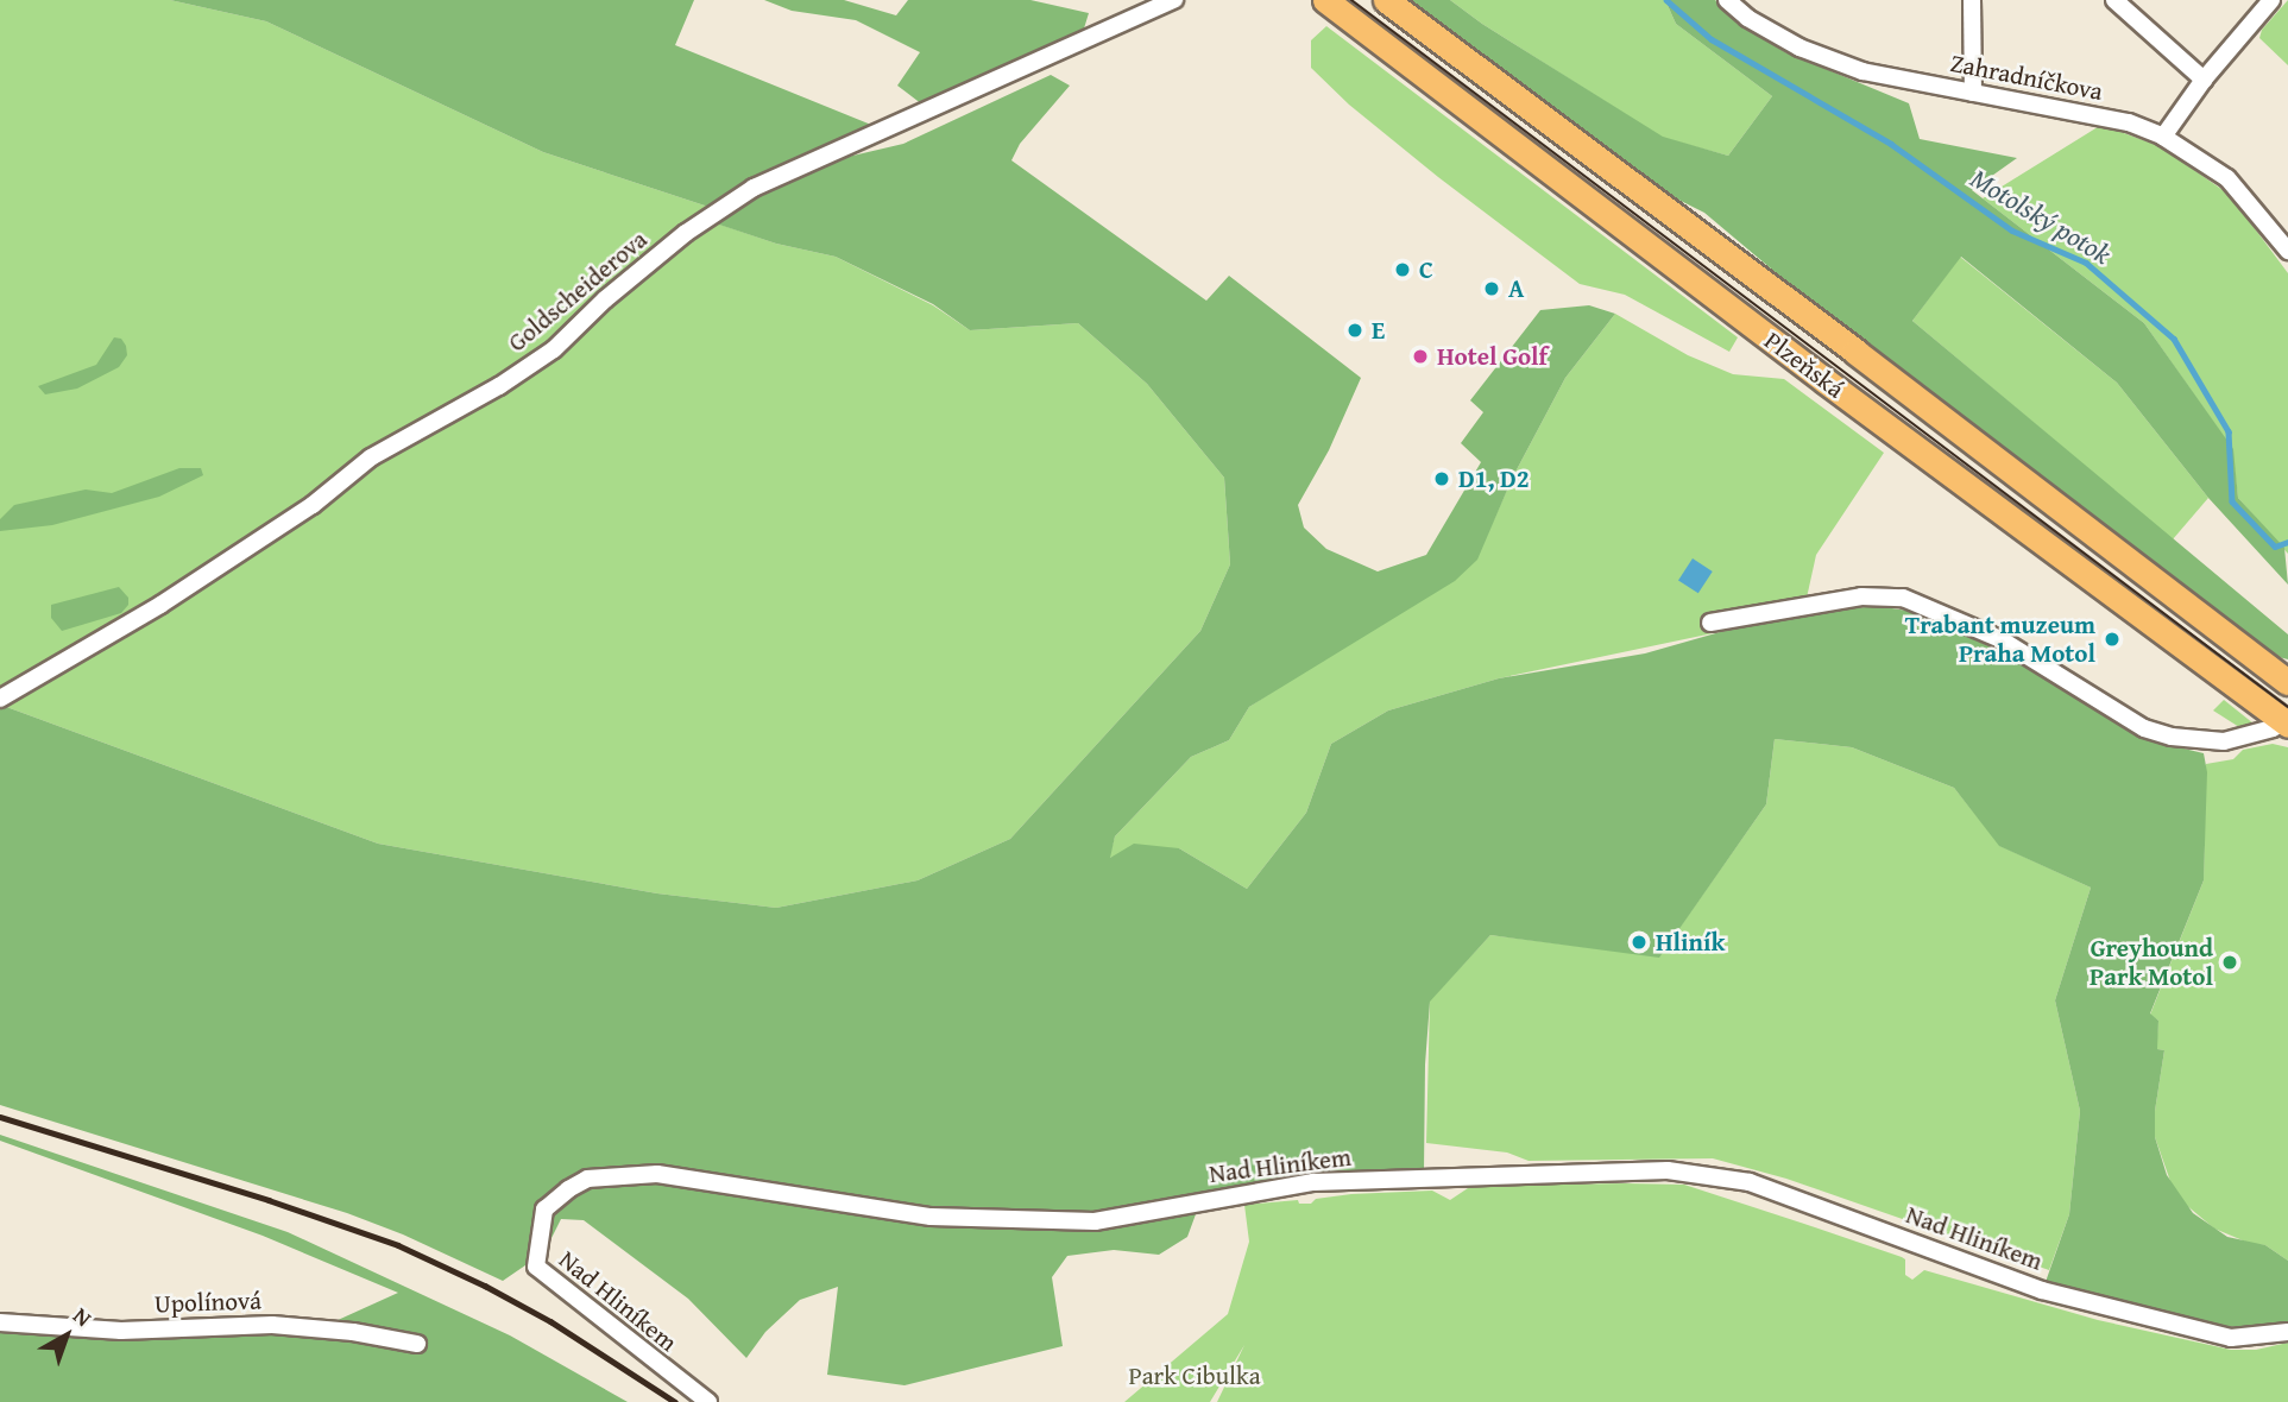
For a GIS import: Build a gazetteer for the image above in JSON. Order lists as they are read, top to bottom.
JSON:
{
  "streets": {
    "main road": ["Plzeňská"],
    "street": [
      "Zahradníčkova",
      "Goldscheiderova",
      "Nad Hliníkem",
      "Upolínová"
    ]
  },
  "water": ["Motolský potok"],
  "parks": ["Park Cibulka"],
  "places": [
    "C",
    "A",
    "E",
    "Hotel Golf",
    "D1, D2",
    "Trabant muzeum Praha Motol",
    "Hliník",
    "Greyhound Park Motol"
  ],
  "north": "top right"
}
